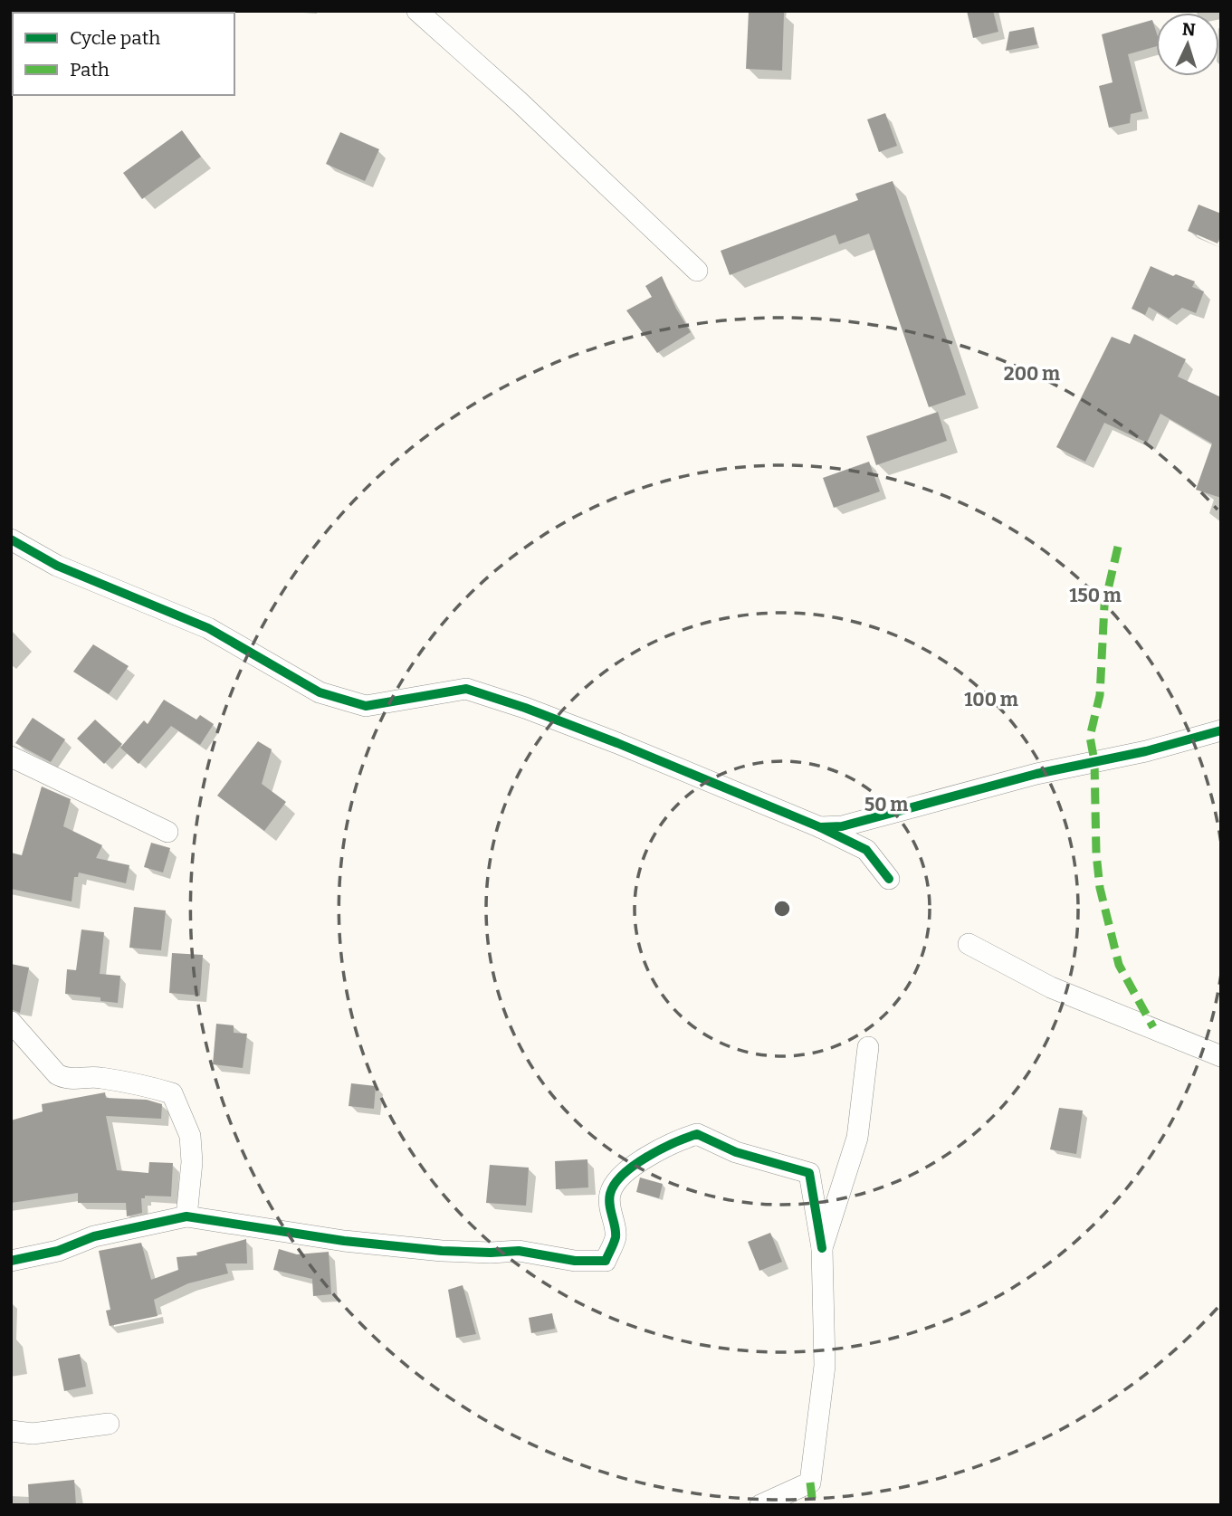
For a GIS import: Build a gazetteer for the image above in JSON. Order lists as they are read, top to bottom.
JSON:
{
  "legend": ["Cycle path", "Path"],
  "north": "top",
  "rings": [
    "200 m",
    "150 m",
    "100 m",
    "50 m"
  ]
}
